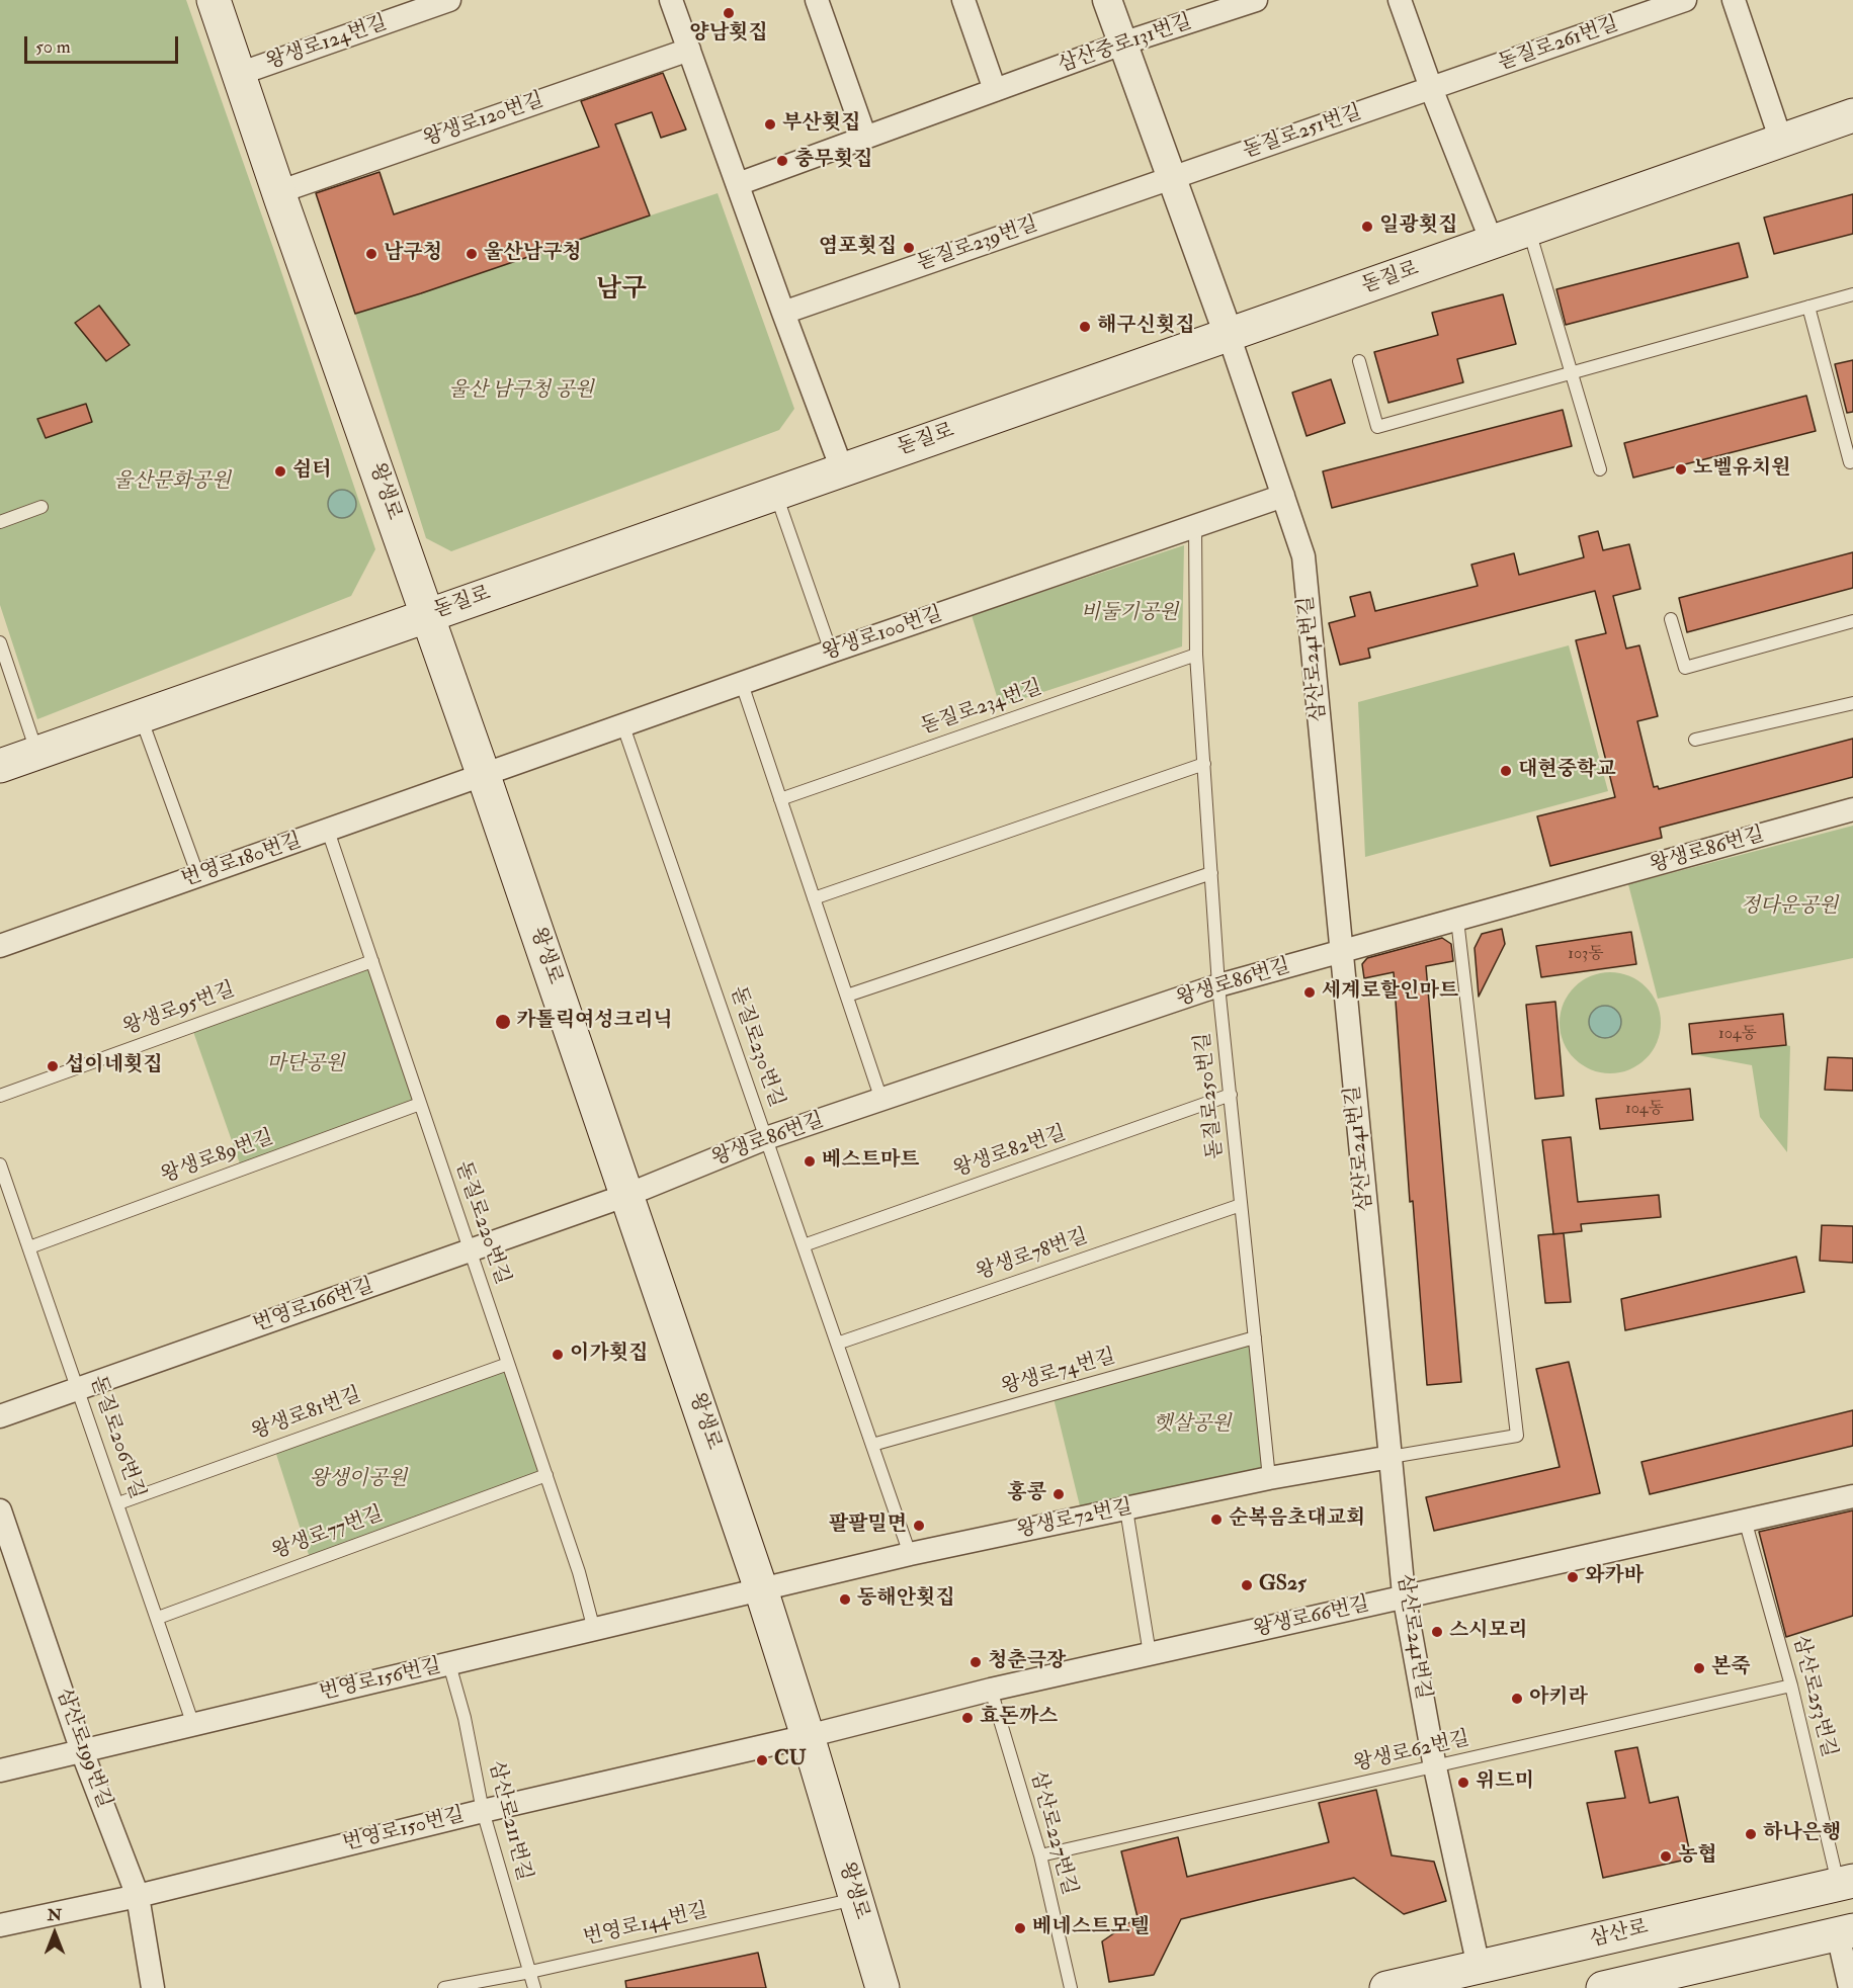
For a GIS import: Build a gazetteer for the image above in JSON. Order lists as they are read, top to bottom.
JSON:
{
  "streets": {
    "main road": ["돋질로", "왕생로", "삼산로"],
    "street": [
      "왕생로124번길",
      "삼산중로131번길",
      "돋질로261번길",
      "왕생로120번길",
      "돋질로251번길",
      "돋질로239번길",
      "왕생로100번길",
      "삼산로241번길",
      "왕생로86번길",
      "번영로180번길",
      "번영로166번길",
      "왕생로72번길",
      "왕생로66번길",
      "번영로156번길",
      "삼산로199번길",
      "번영로150번길"
    ],
    "lane": [
      "돋질로234번길",
      "왕생로95번길",
      "돋질로230번길",
      "돋질로250번길",
      "왕생로82번길",
      "왕생로89번길",
      "돋질로220번길",
      "왕생로78번길",
      "왕생로74번길",
      "왕생로81번길",
      "돋질로206번길",
      "왕생로77번길",
      "삼산로253번길",
      "왕생로62번길",
      "삼산로211번길",
      "삼산로227번길",
      "번영로144번길"
    ]
  },
  "crossings": [
    ["왕생로124번길", "왕생로"],
    ["돋질로261번길", "돋질로251번길"],
    ["왕생로120번길", "왕생로"],
    ["돋질로251번길", "돋질로239번길"],
    ["돋질로", "왕생로"],
    ["돋질로", "삼산로241번길"],
    ["왕생로", "왕생로100번길"],
    ["왕생로", "왕생로86번길"],
    ["왕생로", "번영로180번길"],
    ["왕생로", "번영로166번길"],
    ["왕생로", "왕생로72번길"],
    ["왕생로", "왕생로66번길"],
    ["왕생로", "번영로156번길"],
    ["왕생로", "번영로150번길"],
    ["왕생로", "번영로144번길"],
    ["왕생로100번길", "삼산로241번길"],
    ["왕생로100번길", "번영로180번길"],
    ["왕생로100번길", "돋질로230번길"],
    ["왕생로100번길", "돋질로250번길"],
    ["삼산로241번길", "왕생로86번길"],
    ["삼산로241번길", "왕생로72번길"],
    ["삼산로241번길", "왕생로66번길"],
    ["삼산로241번길", "왕생로62번길"],
    ["삼산로241번길", "삼산로"],
    ["돋질로234번길", "돋질로250번길"],
    ["왕생로86번길", "돋질로230번길"],
    ["왕생로86번길", "돋질로250번길"],
    ["왕생로86번길", "번영로166번길"],
    ["번영로180번길", "돋질로220번길"],
    ["왕생로95번길", "돋질로220번길"],
    ["돋질로230번길", "왕생로82번길"],
    ["돋질로230번길", "왕생로78번길"],
    ["돋질로230번길", "왕생로74번길"],
    ["돋질로230번길", "왕생로72번길"],
    ["돋질로250번길", "왕생로82번길"],
    ["돋질로250번길", "왕생로78번길"],
    ["돋질로250번길", "왕생로74번길"],
    ["돋질로250번길", "왕생로72번길"],
    ["왕생로89번길", "돋질로220번길"],
    ["왕생로89번길", "돋질로206번길"],
    ["돋질로220번길", "번영로166번길"],
    ["돋질로220번길", "왕생로81번길"],
    ["돋질로220번길", "왕생로77번길"],
    ["돋질로220번길", "번영로156번길"],
    ["번영로166번길", "돋질로206번길"],
    ["왕생로81번길", "돋질로206번길"],
    ["돋질로206번길", "왕생로77번길"],
    ["돋질로206번길", "번영로156번길"],
    ["왕생로72번길", "번영로156번길"],
    ["왕생로66번길", "삼산로253번길"],
    ["왕생로66번길", "번영로150번길"],
    ["왕생로66번길", "삼산로227번길"],
    ["번영로156번길", "삼산로199번길"],
    ["번영로156번길", "삼산로211번길"],
    ["삼산로253번길", "왕생로62번길"],
    ["삼산로253번길", "삼산로"],
    ["삼산로199번길", "번영로150번길"],
    ["왕생로62번길", "삼산로227번길"],
    ["삼산로211번길", "번영로150번길"],
    ["삼산로211번길", "번영로144번길"]
  ],
  "districts": ["남구"],
  "parks": [
    "울산 남구청 공원",
    "울산문화공원",
    "비둘기공원",
    "정다운공원",
    "마단공원",
    "햇살공원",
    "왕생이공원"
  ],
  "places": [
    "양남횟집",
    "부산횟집",
    "충무횟집",
    "일광횟집",
    "염포횟집",
    "남구청",
    "울산남구청",
    "해구신횟집",
    "노벨유치원",
    "쉼터",
    "대현중학교",
    "세계로할인마트",
    "카톨릭여성크리닉",
    "섭이네횟집",
    "베스트마트",
    "이가횟집",
    "홍콩",
    "순복음초대교회",
    "팔팔밀면",
    "와카바",
    "GS25",
    "동해안횟집",
    "스시모리",
    "청춘극장",
    "본죽",
    "아키라",
    "효돈까스",
    "CU",
    "위드미",
    "하나은행",
    "농협",
    "베네스트모텔"
  ],
  "house_numbers": ["103동", "104동", "104동"],
  "scale_bar": "50 m",
  "north": "top"
}
